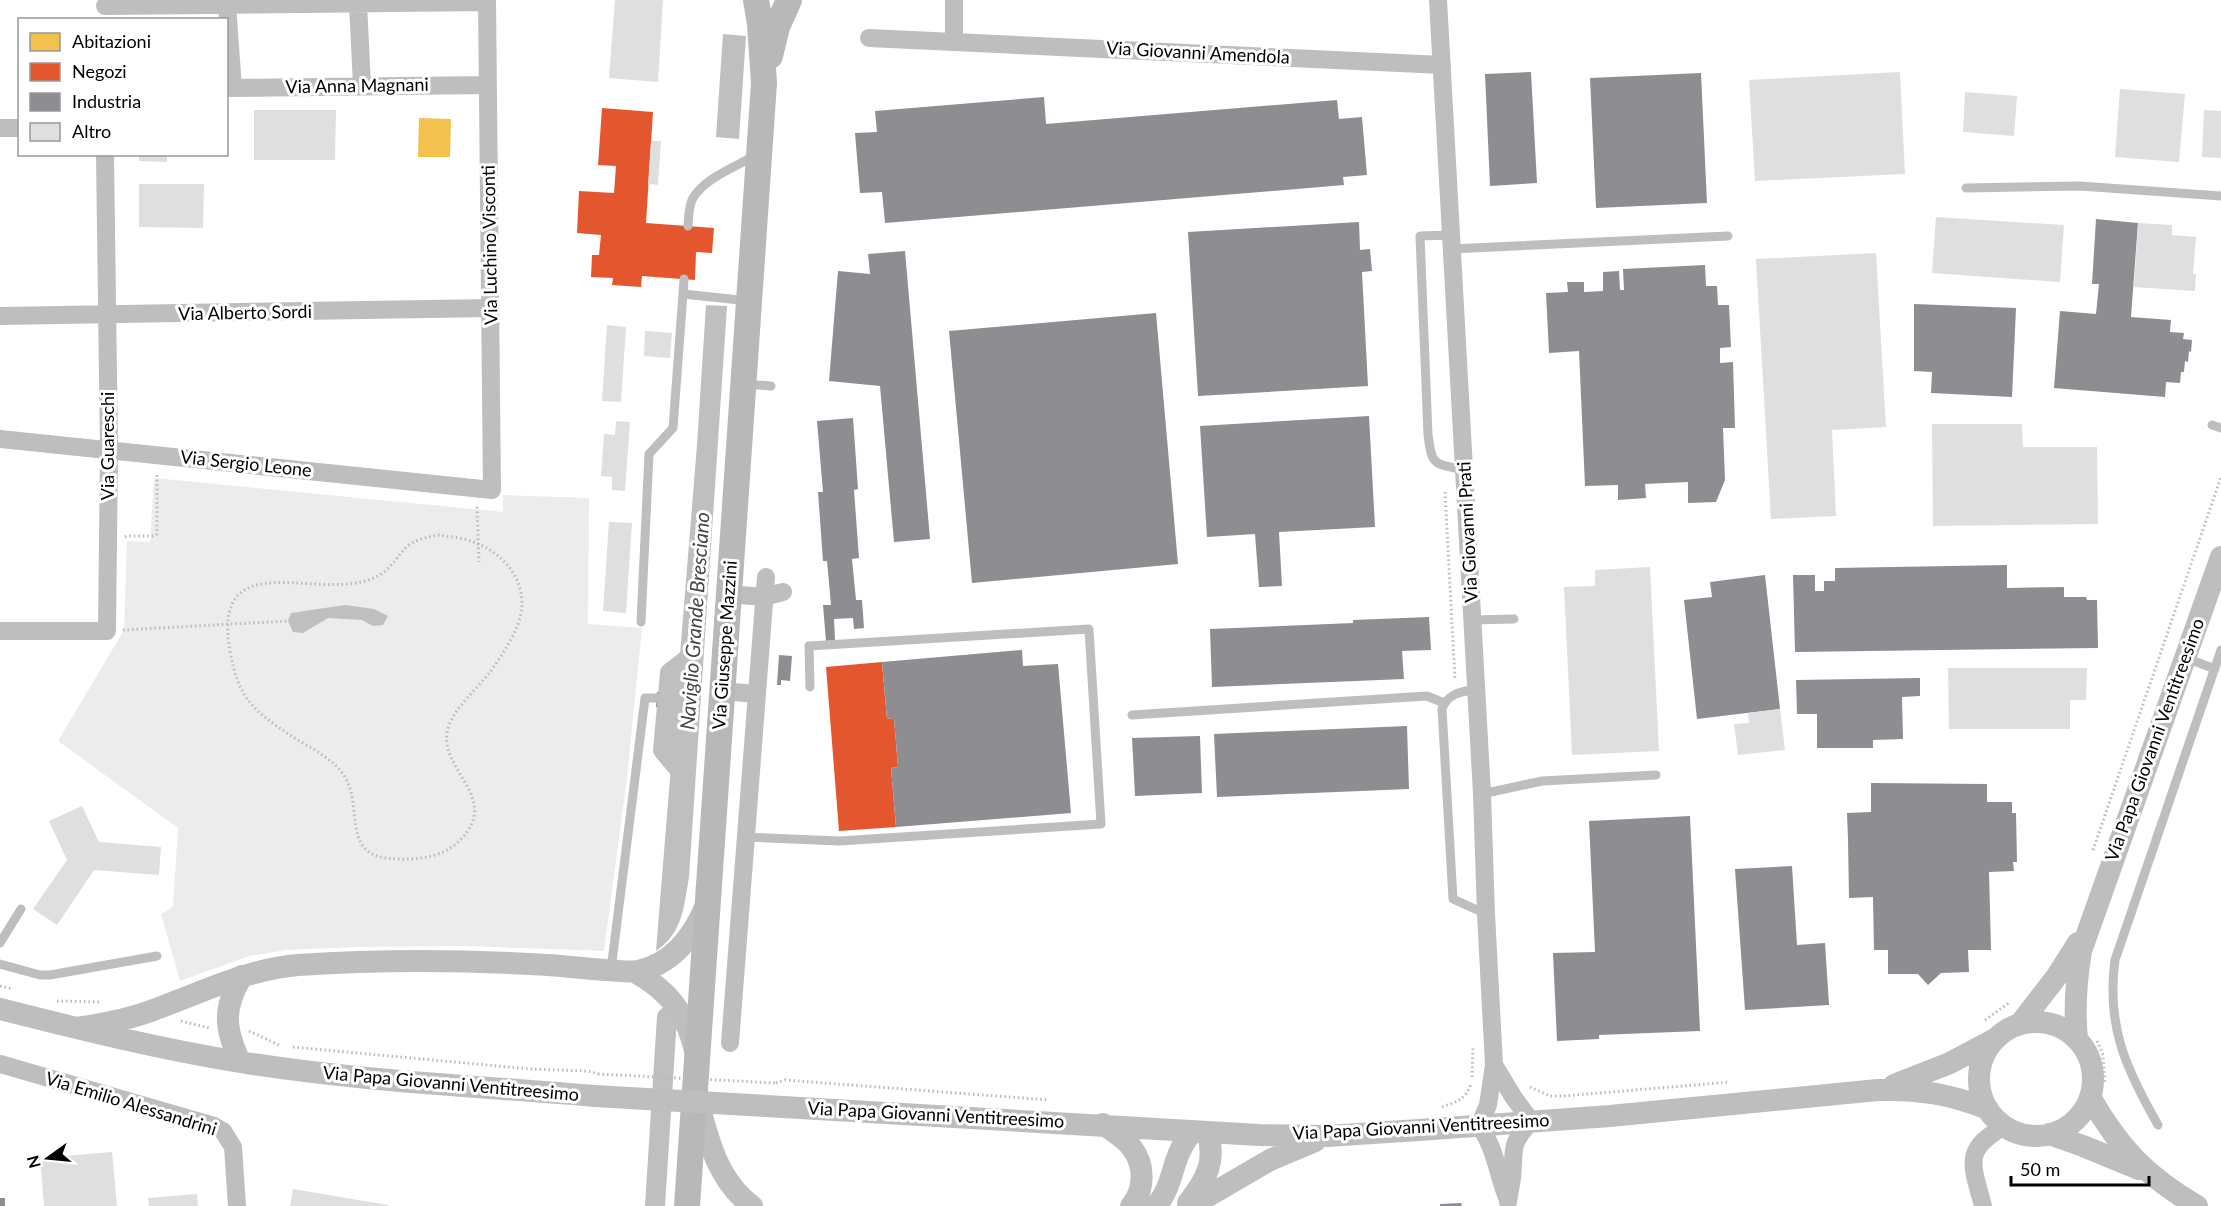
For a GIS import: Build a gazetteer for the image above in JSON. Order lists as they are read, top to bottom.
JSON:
{
  "streets": {
    "main road": ["Via Giuseppe Mazzini"],
    "street": [
      "Via Giovanni Amendola",
      "Via Anna Magnani",
      "Via Luchino Visconti",
      "Via Alberto Sordi",
      "Via Guareschi",
      "Via Sergio Leone",
      "Via Giovanni Prati",
      "Via Papa Giovanni Ventitreesimo",
      "Via Emilio Alessandrini"
    ]
  },
  "crossings": [
    ["Via Giovanni Amendola", "Via Giovanni Prati"],
    ["Via Anna Magnani", "Via Luchino Visconti"],
    ["Via Luchino Visconti", "Via Alberto Sordi"],
    ["Via Luchino Visconti", "Via Sergio Leone"],
    ["Via Alberto Sordi", "Via Guareschi"],
    ["Via Guareschi", "Via Sergio Leone"],
    ["Via Giovanni Prati", "Via Papa Giovanni Ventitreesimo"]
  ],
  "water": ["Naviglio Grande Bresciano"],
  "legend": [
    "Abitazioni",
    "Negozi",
    "Industria",
    "Altro"
  ],
  "scale_bar": "50 m",
  "north": "left"
}
